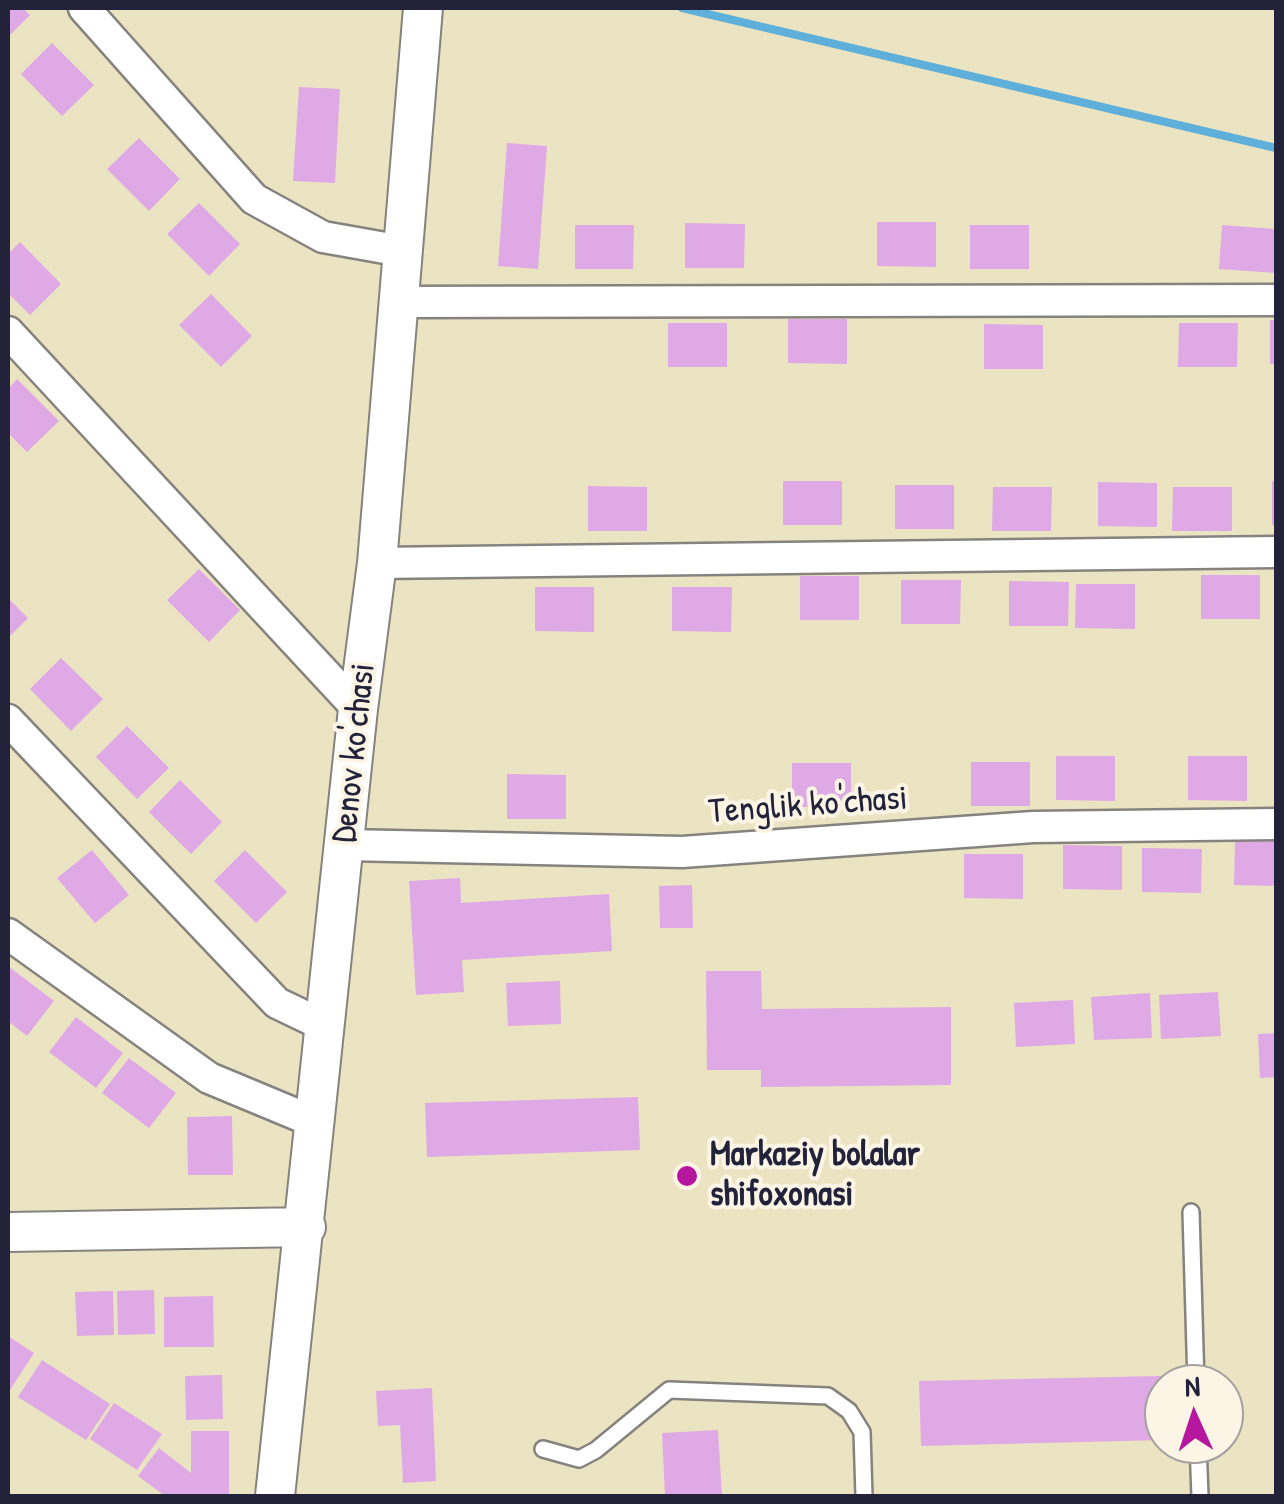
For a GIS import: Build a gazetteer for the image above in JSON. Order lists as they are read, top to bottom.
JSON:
{
  "streets": {
    "street": ["Denov ko'chasi", "Tenglik ko'chasi"]
  },
  "crossings": [
    ["Denov ko'chasi", "Tenglik ko'chasi"]
  ],
  "places": ["Markaziy bolalar shifoxonasi"],
  "north": "top"
}
